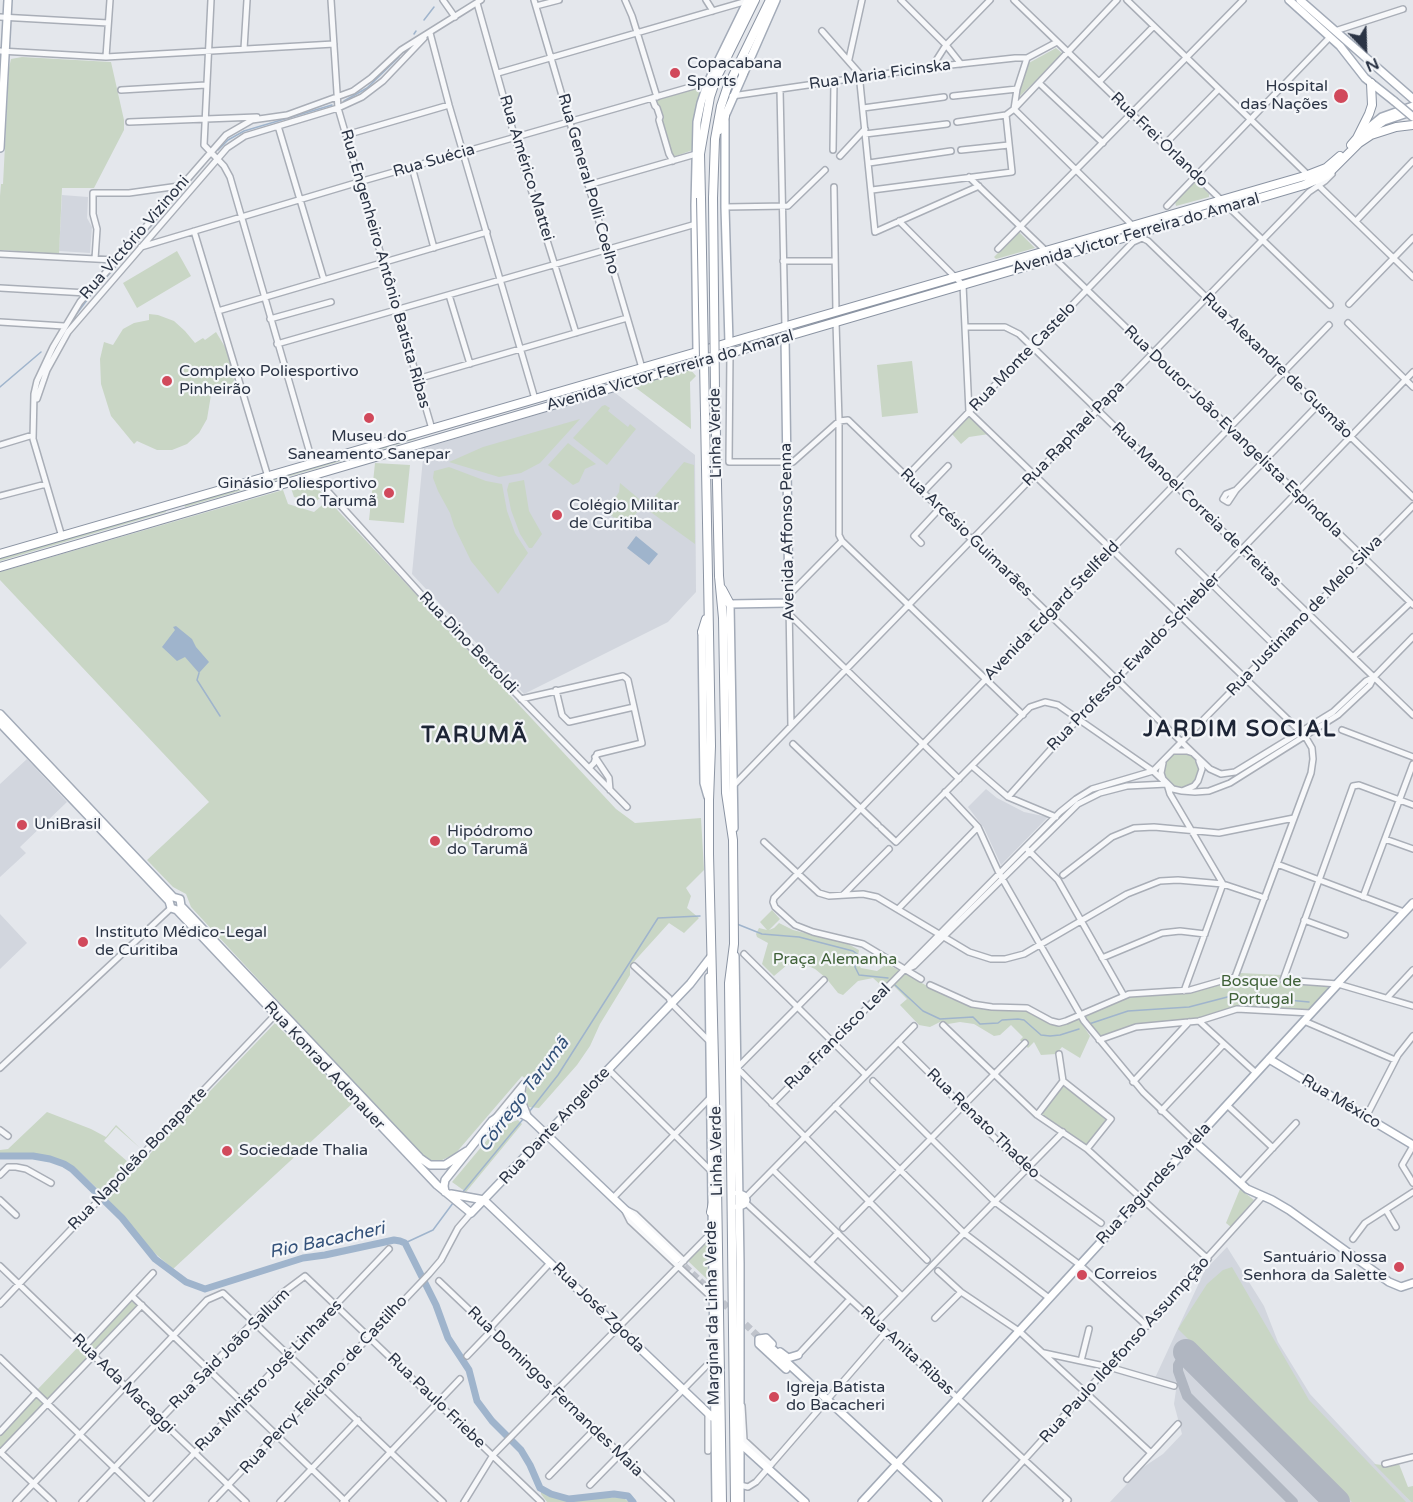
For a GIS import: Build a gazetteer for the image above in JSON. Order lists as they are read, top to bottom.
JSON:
{
  "streets": {
    "highway": ["Avenida Victor Ferreira do Amaral", "Linha Verde", "Rua Raphael Papa"],
    "main road": [
      "Avenida Affonso Penna",
      "Rua Konrad Adenauer",
      "Rua México",
      "Rua Dante Angelote",
      "Rua Fagundes Varela",
      "Rua José Zgoda",
      "Marginal da Linha Verde"
    ],
    "street": [
      "Rua Maria Ficinska",
      "Rua Frei Orlando",
      "Rua Suécia",
      "Rua Américo Mattei",
      "Rua General Polli Coelho",
      "Rua Victório Vizinoni",
      "Rua Engenheiro Antônio Batista Ribas",
      "Rua Monte Castelo",
      "Rua Alexandre de Gusmão",
      "Rua Doutor João Evangelista Espíndola",
      "Rua Manoel Correia de Freitas",
      "Rua Arcésio Guimarães",
      "Avenida Edgard Stellfeld",
      "Rua Justiniano de Melo Silva",
      "Rua Dino Bertoldi",
      "Rua Professor Ewaldo Schiebler",
      "Rua Francisco Leal",
      "Rua Renato Thadeo",
      "Rua Napoleão Bonaparte",
      "Rua Said João Sallum",
      "Rua Paulo Ildefonso Assumpção",
      "Rua Anita Ribas",
      "Rua Ministro José Linhares",
      "Rua Ada Macaggi",
      "Rua Percy Feliciano de Castilho",
      "Rua Domingos Fernandes Maia",
      "Rua Paulo Friebe"
    ]
  },
  "crossings": [
    ["Rua Frei Orlando", "Avenida Victor Ferreira do Amaral"],
    ["Rua Frei Orlando", "Rua Raphael Papa"],
    ["Rua Suécia", "Rua Américo Mattei"],
    ["Rua Suécia", "Rua General Polli Coelho"],
    ["Rua Suécia", "Rua Victório Vizinoni"],
    ["Rua Suécia", "Rua Engenheiro Antônio Batista Ribas"],
    ["Rua General Polli Coelho", "Avenida Victor Ferreira do Amaral"],
    ["Avenida Victor Ferreira do Amaral", "Rua Engenheiro Antônio Batista Ribas"],
    ["Avenida Victor Ferreira do Amaral", "Rua Doutor João Evangelista Espíndola"],
    ["Avenida Victor Ferreira do Amaral", "Linha Verde"],
    ["Avenida Victor Ferreira do Amaral", "Rua Raphael Papa"],
    ["Avenida Victor Ferreira do Amaral", "Avenida Affonso Penna"],
    ["Avenida Victor Ferreira do Amaral", "Rua Dino Bertoldi"],
    ["Rua Victório Vizinoni", "Rua Engenheiro Antônio Batista Ribas"],
    ["Rua Monte Castelo", "Rua Alexandre de Gusmão"],
    ["Rua Monte Castelo", "Rua Doutor João Evangelista Espíndola"],
    ["Rua Monte Castelo", "Rua Manoel Correia de Freitas"],
    ["Rua Monte Castelo", "Rua Arcésio Guimarães"],
    ["Rua Alexandre de Gusmão", "Rua Raphael Papa"],
    ["Rua Alexandre de Gusmão", "Avenida Edgard Stellfeld"],
    ["Rua Alexandre de Gusmão", "Rua Professor Ewaldo Schiebler"],
    ["Rua Doutor João Evangelista Espíndola", "Rua Raphael Papa"],
    ["Rua Doutor João Evangelista Espíndola", "Avenida Edgard Stellfeld"],
    ["Rua Doutor João Evangelista Espíndola", "Rua Justiniano de Melo Silva"],
    ["Rua Doutor João Evangelista Espíndola", "Rua Professor Ewaldo Schiebler"],
    ["Linha Verde", "Rua Raphael Papa"],
    ["Linha Verde", "Avenida Affonso Penna"],
    ["Linha Verde", "Marginal da Linha Verde"],
    ["Rua Raphael Papa", "Rua Manoel Correia de Freitas"],
    ["Rua Raphael Papa", "Avenida Affonso Penna"],
    ["Rua Raphael Papa", "Rua Arcésio Guimarães"],
    ["Rua Manoel Correia de Freitas", "Avenida Edgard Stellfeld"],
    ["Rua Manoel Correia de Freitas", "Rua Justiniano de Melo Silva"],
    ["Rua Manoel Correia de Freitas", "Rua Professor Ewaldo Schiebler"],
    ["Rua Arcésio Guimarães", "Avenida Edgard Stellfeld"],
    ["Rua Arcésio Guimarães", "Rua Justiniano de Melo Silva"],
    ["Rua Arcésio Guimarães", "Rua Professor Ewaldo Schiebler"],
    ["Avenida Edgard Stellfeld", "Rua Francisco Leal"],
    ["Rua Konrad Adenauer", "Rua Dante Angelote"],
    ["Rua Konrad Adenauer", "Rua Napoleão Bonaparte"],
    ["Rua México", "Rua Fagundes Varela"],
    ["Rua Dante Angelote", "Rua José Zgoda"],
    ["Rua Dante Angelote", "Marginal da Linha Verde"],
    ["Rua Dante Angelote", "Rua Percy Feliciano de Castilho"],
    ["Rua Napoleão Bonaparte", "Rua Ada Macaggi"],
    ["Rua Fagundes Varela", "Rua Anita Ribas"],
    ["Rua Said João Sallum", "Rua Ada Macaggi"],
    ["Rua Said João Sallum", "Rua Paulo Friebe"],
    ["Rua Paulo Ildefonso Assumpção", "Rua Anita Ribas"],
    ["Rua Ministro José Linhares", "Rua Ada Macaggi"],
    ["Rua Ministro José Linhares", "Rua Paulo Friebe"],
    ["Rua Ada Macaggi", "Rua Percy Feliciano de Castilho"],
    ["Rua Percy Feliciano de Castilho", "Rua Paulo Friebe"]
  ],
  "districts": ["JARDIM SOCIAL", "TARUMÃ"],
  "water": ["Córrego Tarumã", "Rio Bacacheri"],
  "parks": ["Praça Alemanha", "Bosque de Portugal"],
  "places": [
    "Copacabana Sports",
    "Hospital das Nações",
    "Complexo Poliesportivo Pinheirão",
    "Museu do Saneamento Sanepar",
    "Ginásio Poliesportivo do Tarumã",
    "Colégio Militar de Curitiba",
    "UniBrasil",
    "Hipódromo do Tarumã",
    "Instituto Médico-Legal de Curitiba",
    "Sociedade Thalia",
    "Santuário Nossa Senhora da Salette",
    "Correios",
    "Igreja Batista do Bacacheri"
  ],
  "north": "bottom right"
}
